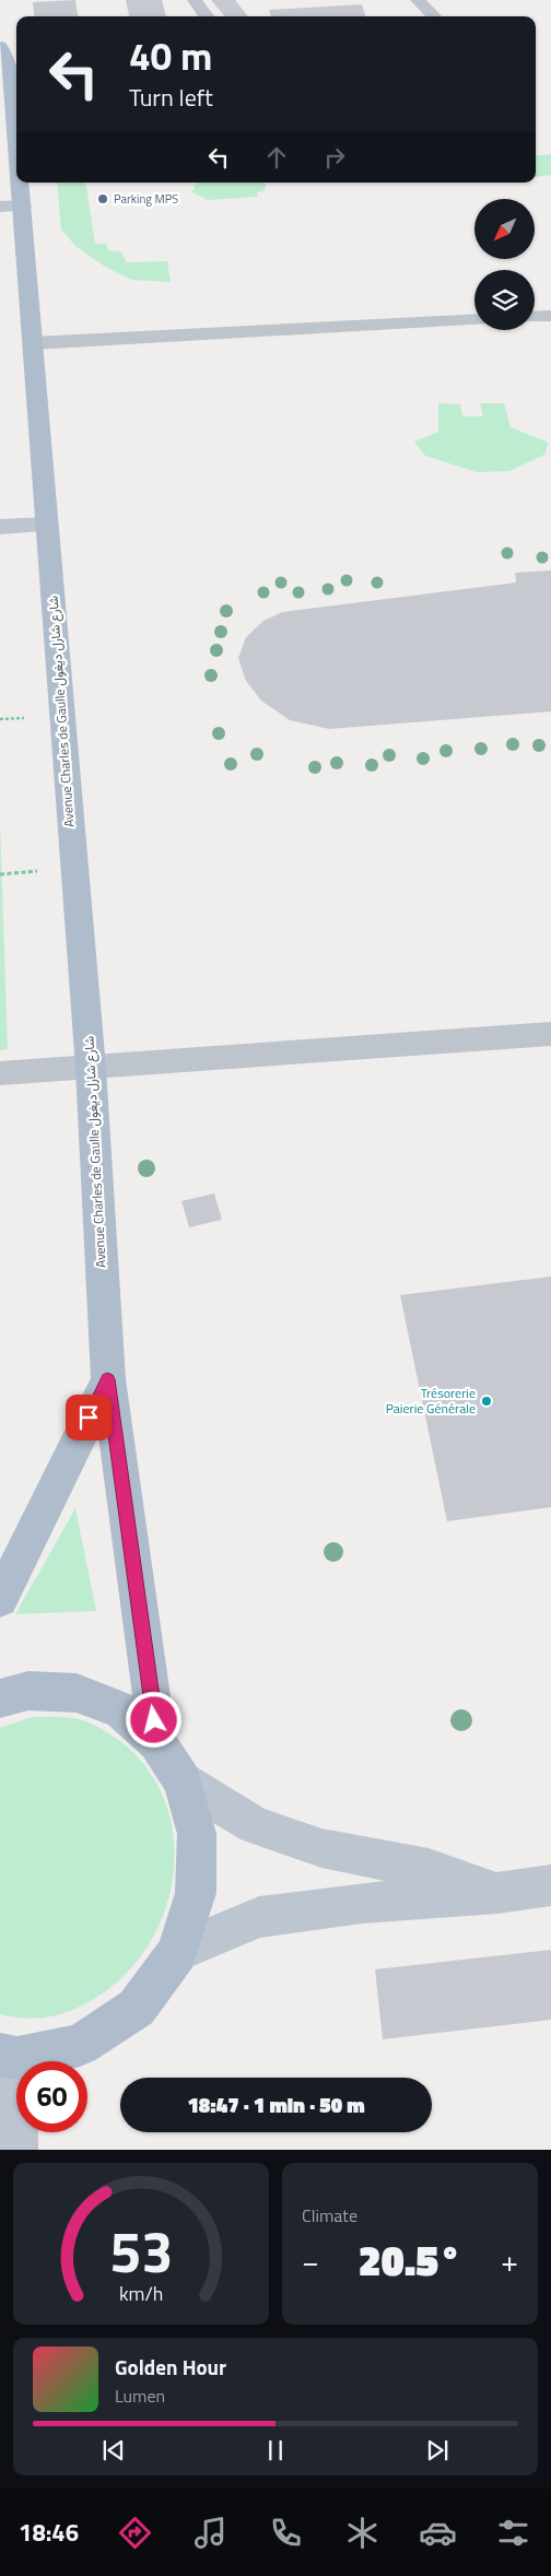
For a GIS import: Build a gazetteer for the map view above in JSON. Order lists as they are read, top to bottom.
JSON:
{
  "streets": {
    "main road": ["Avenue Charles de Gaulle شارع شارل ديغول"]
  },
  "places": ["Parking MPS", "Trésorerie Paierie Générale"],
  "north": "bottom left",
  "page": {
    "turn": ["40 m", "Turn left"],
    "limit": "60",
    "trip": "18:47 · 1 min · 50 m",
    "tile": "Climate",
    "heat": ["−", "20.5°", "+"],
    "song": ["Golden Hour", "Lumen"],
    "tabs": "18:46",
    "gauge": ["53", "km/h"]
  }
}
